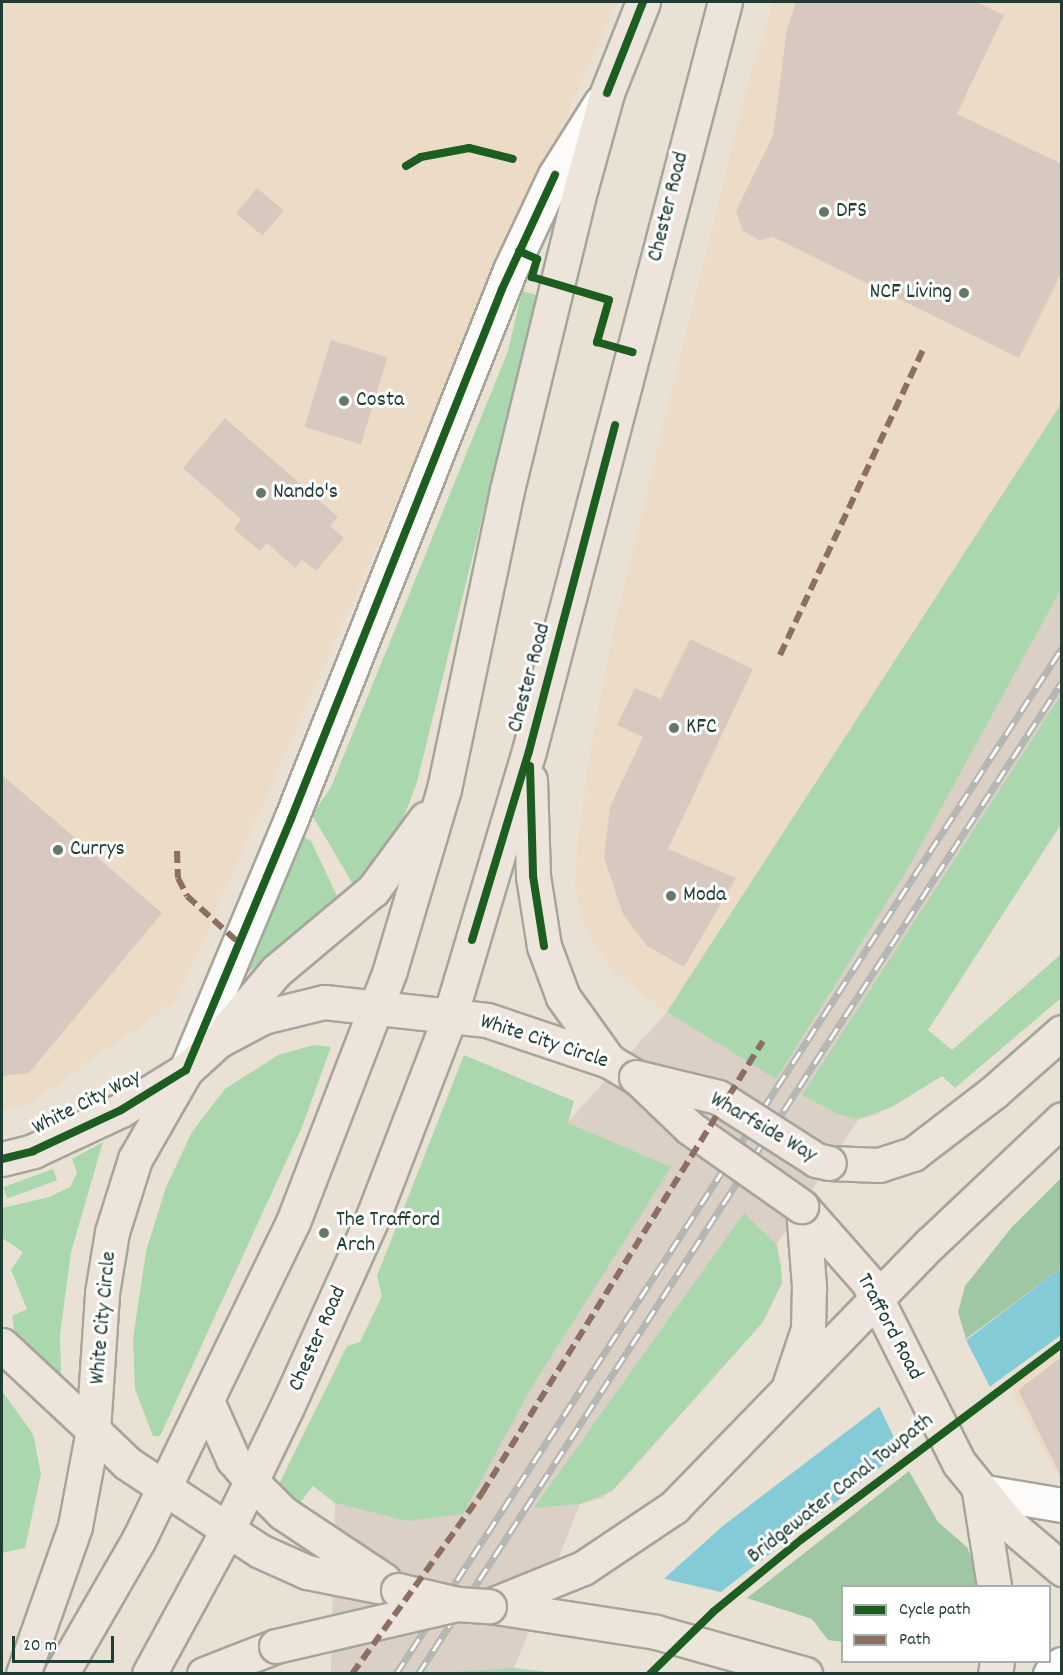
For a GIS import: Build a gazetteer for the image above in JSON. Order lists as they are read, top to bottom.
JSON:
{
  "streets": {
    "main road": [
      "Chester Road",
      "White City Circle",
      "White City Way",
      "Wharfside Way",
      "Trafford Road"
    ],
    "cycle path": ["Bridgewater Canal Towpath"]
  },
  "crossings": [
    ["Chester Road", "White City Circle"],
    ["White City Circle", "White City Way"],
    ["White City Circle", "Wharfside Way"],
    ["White City Circle", "Trafford Road"]
  ],
  "places": [
    "DFS",
    "NCF Living",
    "Costa",
    "Nando's",
    "KFC",
    "Currys",
    "Moda",
    "The Trafford Arch"
  ],
  "legend": ["Cycle path", "Path"],
  "scale_bar": "20 m"
}
